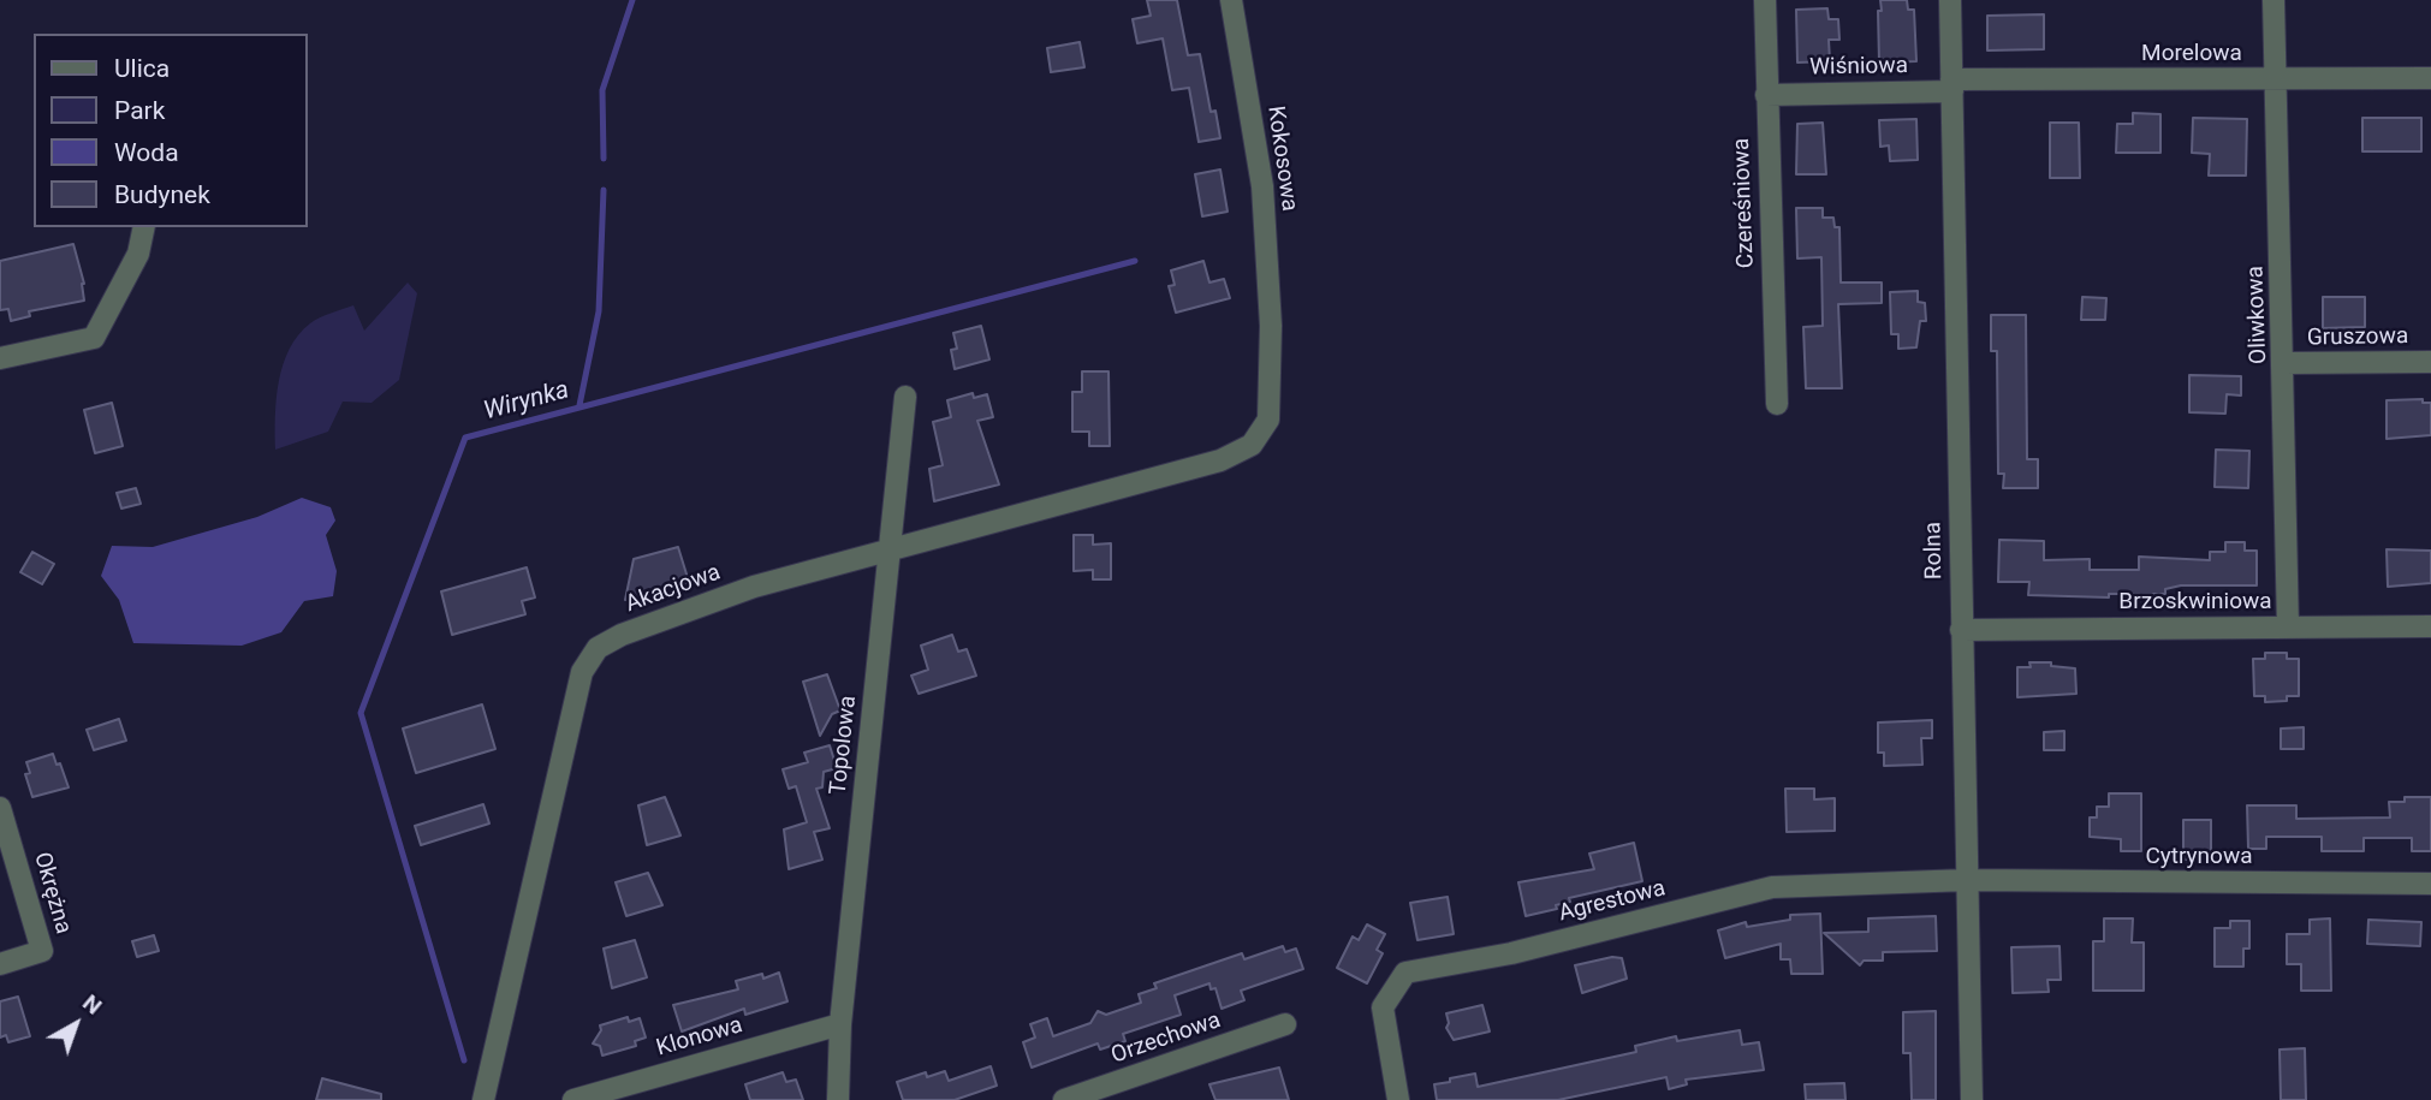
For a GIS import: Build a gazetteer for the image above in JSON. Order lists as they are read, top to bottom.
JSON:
{
  "streets": {
    "street": [
      "Morelowa",
      "Wiśniowa",
      "Kokosowa",
      "Czereśniowa",
      "Oliwkowa",
      "Gruszowa",
      "Rolna",
      "Akacjowa",
      "Brzoskwiniowa",
      "Topolowa",
      "Cytrynowa",
      "Okrężna",
      "Agrestowa",
      "Klonowa",
      "Orzechowa"
    ]
  },
  "crossings": [
    ["Morelowa", "Wiśniowa"],
    ["Morelowa", "Oliwkowa"],
    ["Morelowa", "Rolna"],
    ["Wiśniowa", "Czereśniowa"],
    ["Wiśniowa", "Rolna"],
    ["Kokosowa", "Akacjowa"],
    ["Oliwkowa", "Gruszowa"],
    ["Oliwkowa", "Brzoskwiniowa"],
    ["Rolna", "Brzoskwiniowa"],
    ["Rolna", "Cytrynowa"],
    ["Rolna", "Agrestowa"],
    ["Akacjowa", "Topolowa"],
    ["Topolowa", "Klonowa"],
    ["Cytrynowa", "Agrestowa"]
  ],
  "water": ["Wirynka"],
  "legend": [
    "Ulica",
    "Park",
    "Woda",
    "Budynek"
  ],
  "north": "top right"
}
